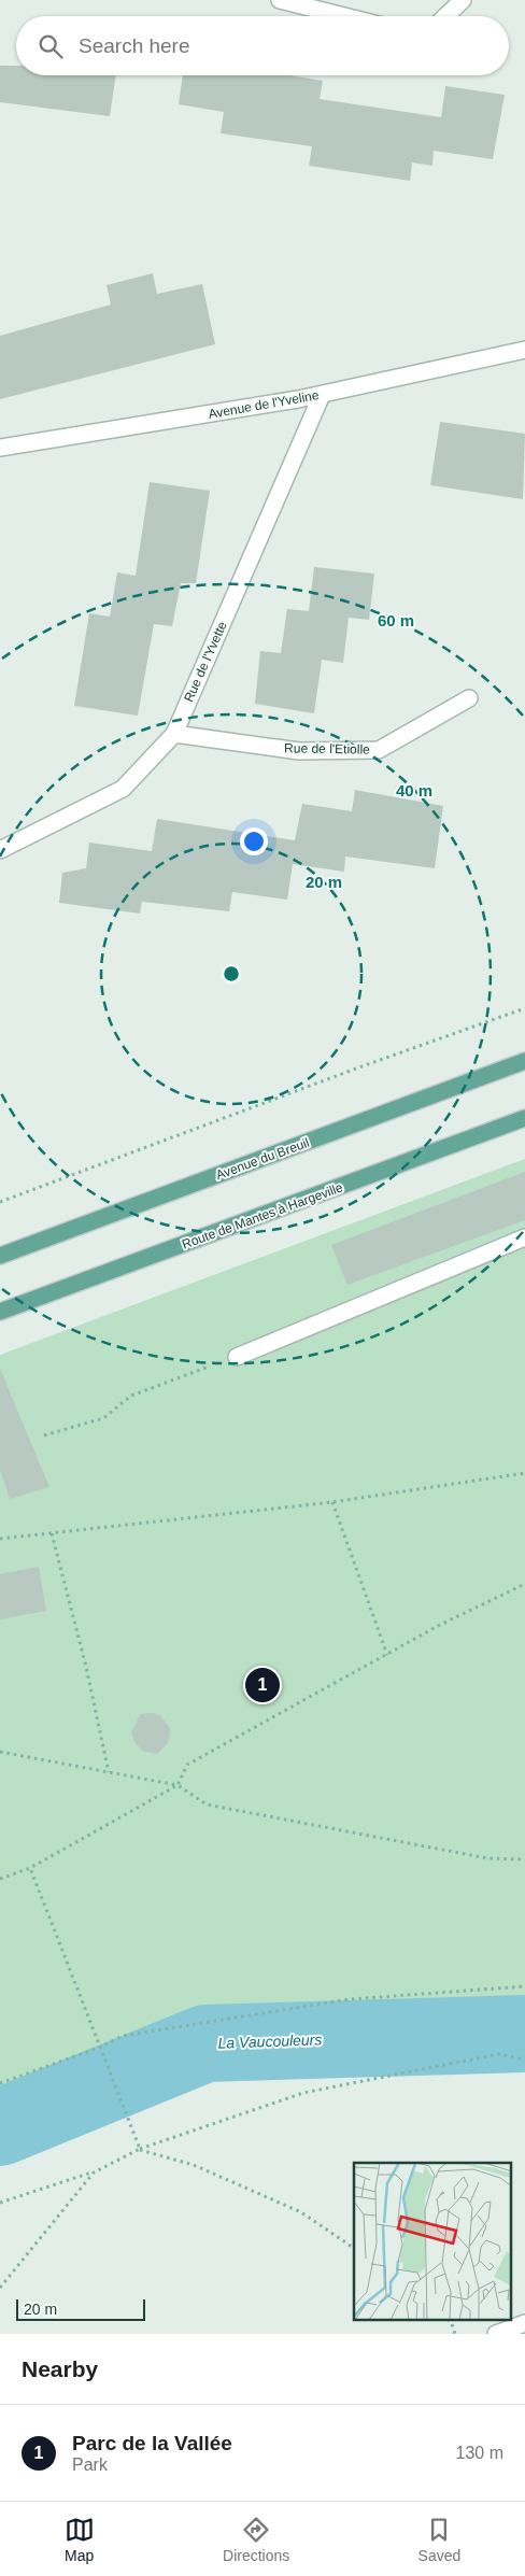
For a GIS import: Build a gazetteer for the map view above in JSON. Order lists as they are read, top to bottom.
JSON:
{
  "streets": {
    "main road": ["Avenue du Breuil", "Route de Mantes à Hargeville"],
    "street": ["Avenue de l'Yveline", "Rue de l'Yvette", "Rue de l'Etiolle"]
  },
  "crossings": [
    ["Avenue de l'Yveline", "Rue de l'Yvette"],
    ["Rue de l'Yvette", "Rue de l'Etiolle"]
  ],
  "water": ["La Vaucouleurs"],
  "scale_bar": "20 m",
  "page": {
    "search": "Search here",
    "pins": "1",
    "scale": "20 m",
    "heading": "Nearby",
    "list": [
      {
        "mark": "1",
        "name": "Parc de la Vallée",
        "note": "Park",
        "value": "130 m"
      }
    ],
    "nav": ["Map", "Directions", "Saved"]
  },
  "rings": ["60 m", "40 m", "20 m"]
}
